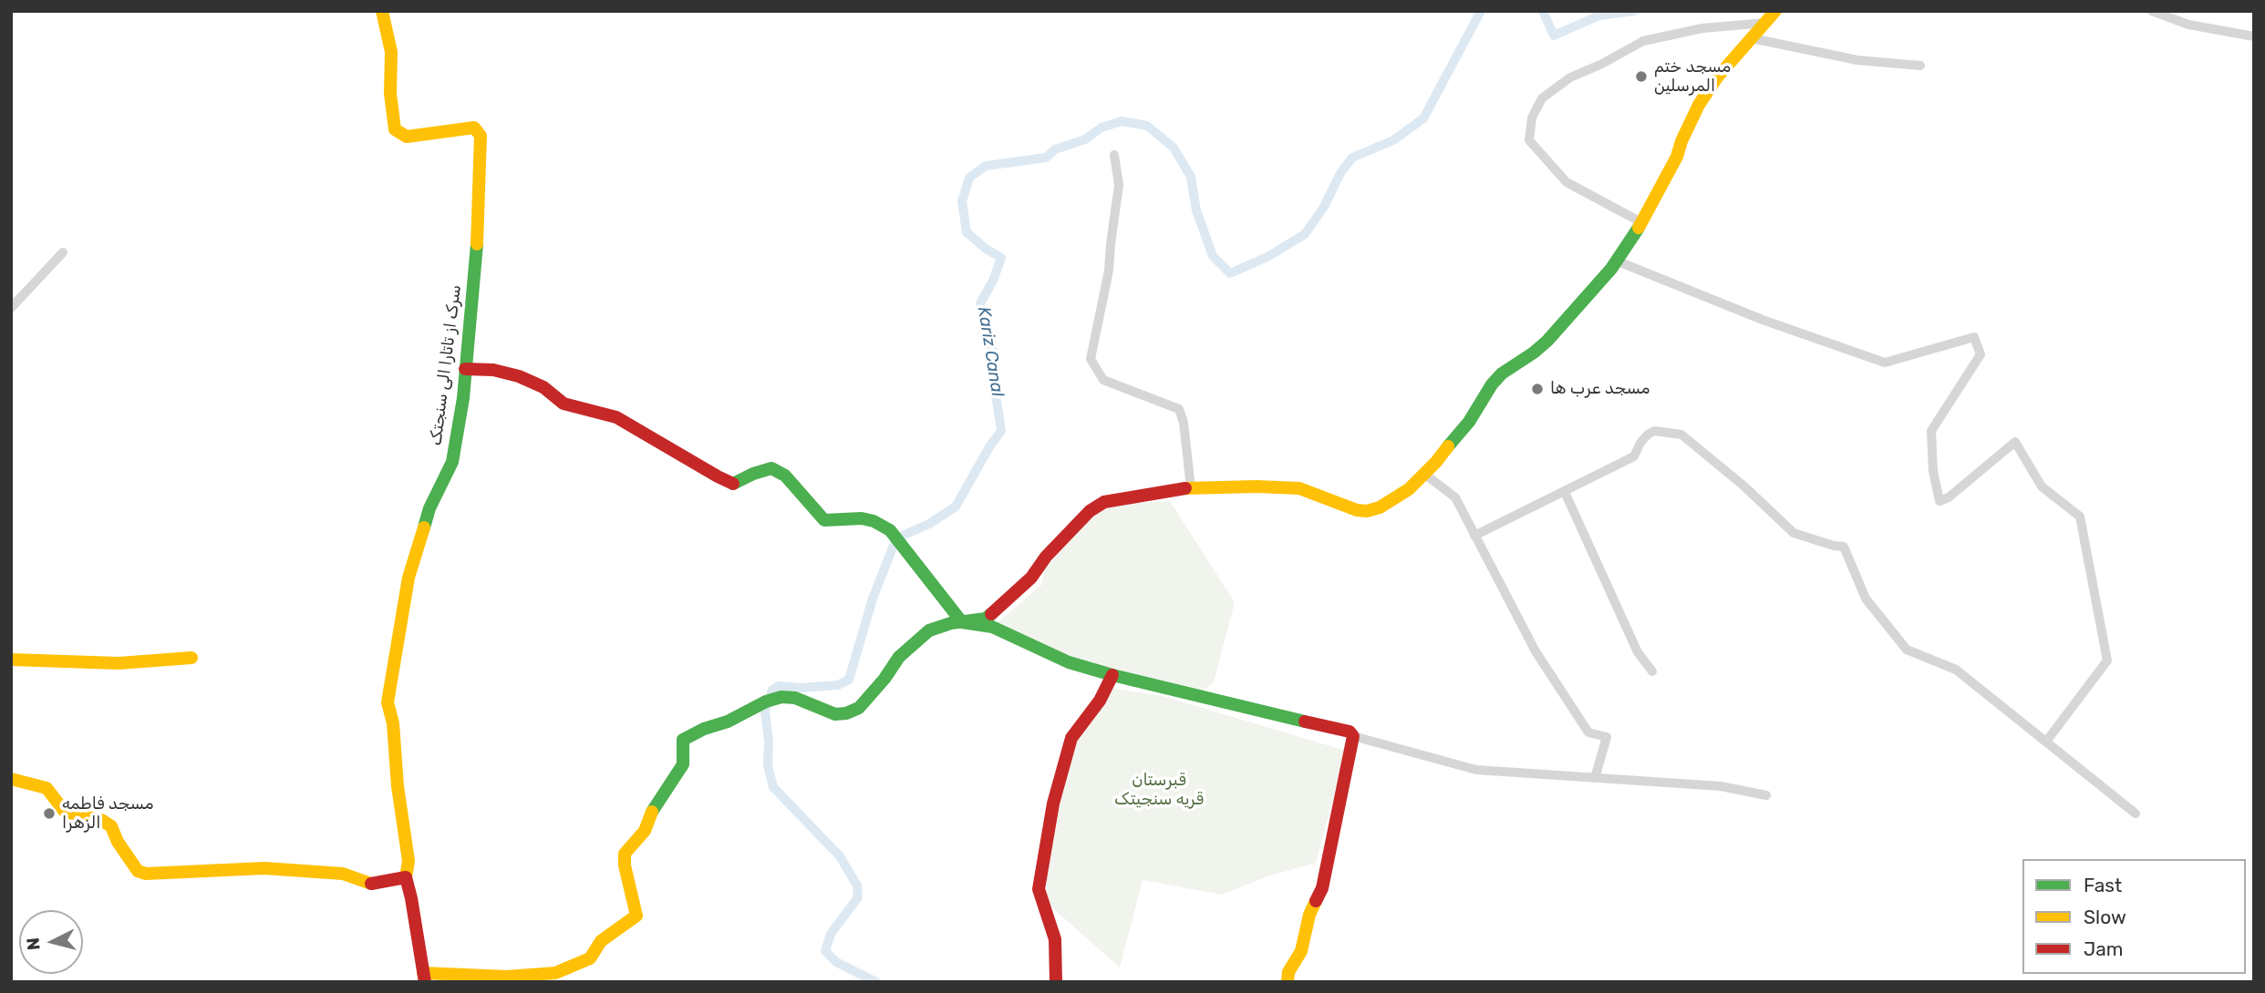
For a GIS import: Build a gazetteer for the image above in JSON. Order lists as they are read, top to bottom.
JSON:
{
  "streets": {
    "street": ["سرک از تاتارا الی سنجتک"]
  },
  "water": ["Kariz Canal"],
  "parks": ["قبرستان قریه سنجیتک"],
  "places": ["مسجد ختم المرسلین", "مسجد عرب ها", "مسجد فاطمه الزهرا"],
  "legend": ["Fast", "Slow", "Jam"],
  "north": "left"
}
